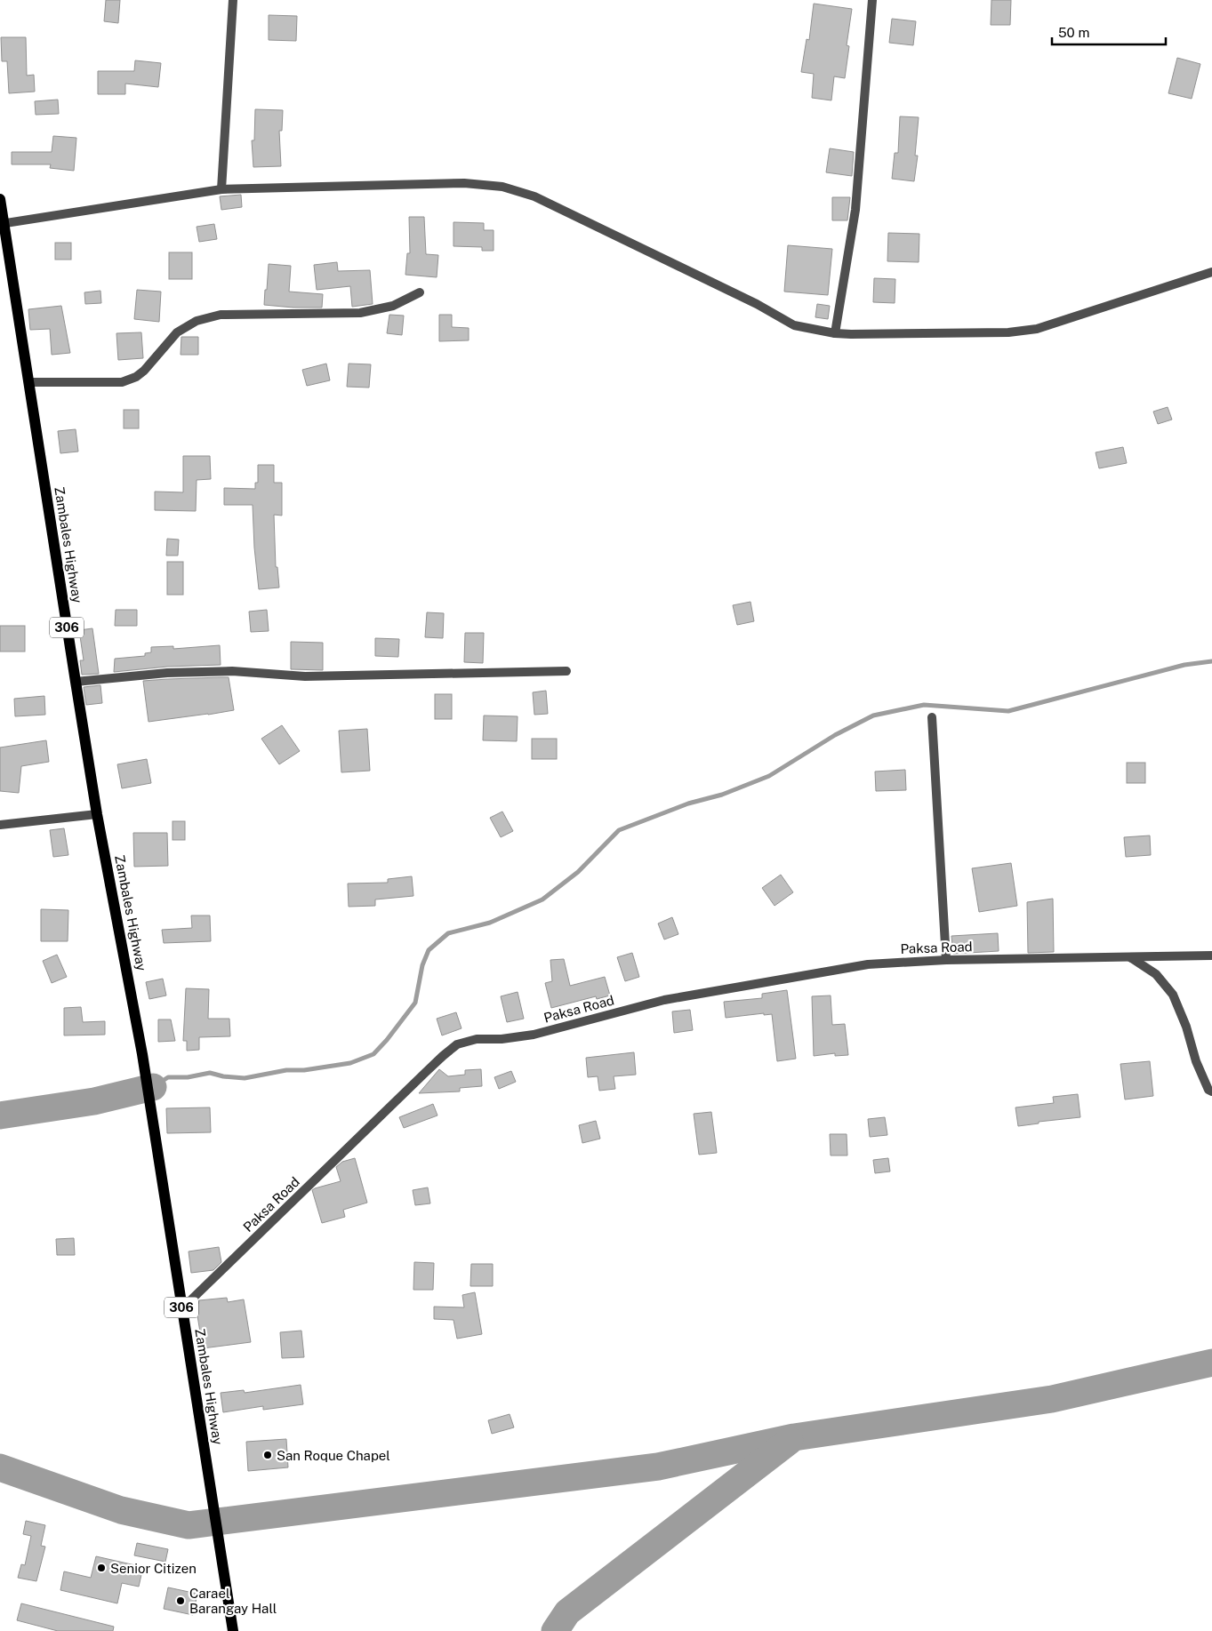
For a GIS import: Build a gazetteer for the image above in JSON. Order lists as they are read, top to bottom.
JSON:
{
  "streets": {
    "main road": ["Zambales Highway", "306"],
    "street": ["Paksa Road"]
  },
  "crossings": [
    ["Zambales Highway", "Paksa Road"]
  ],
  "places": ["San Roque Chapel", "Senior Citizen", "Carael Barangay Hall"],
  "scale_bar": "50 m"
}
